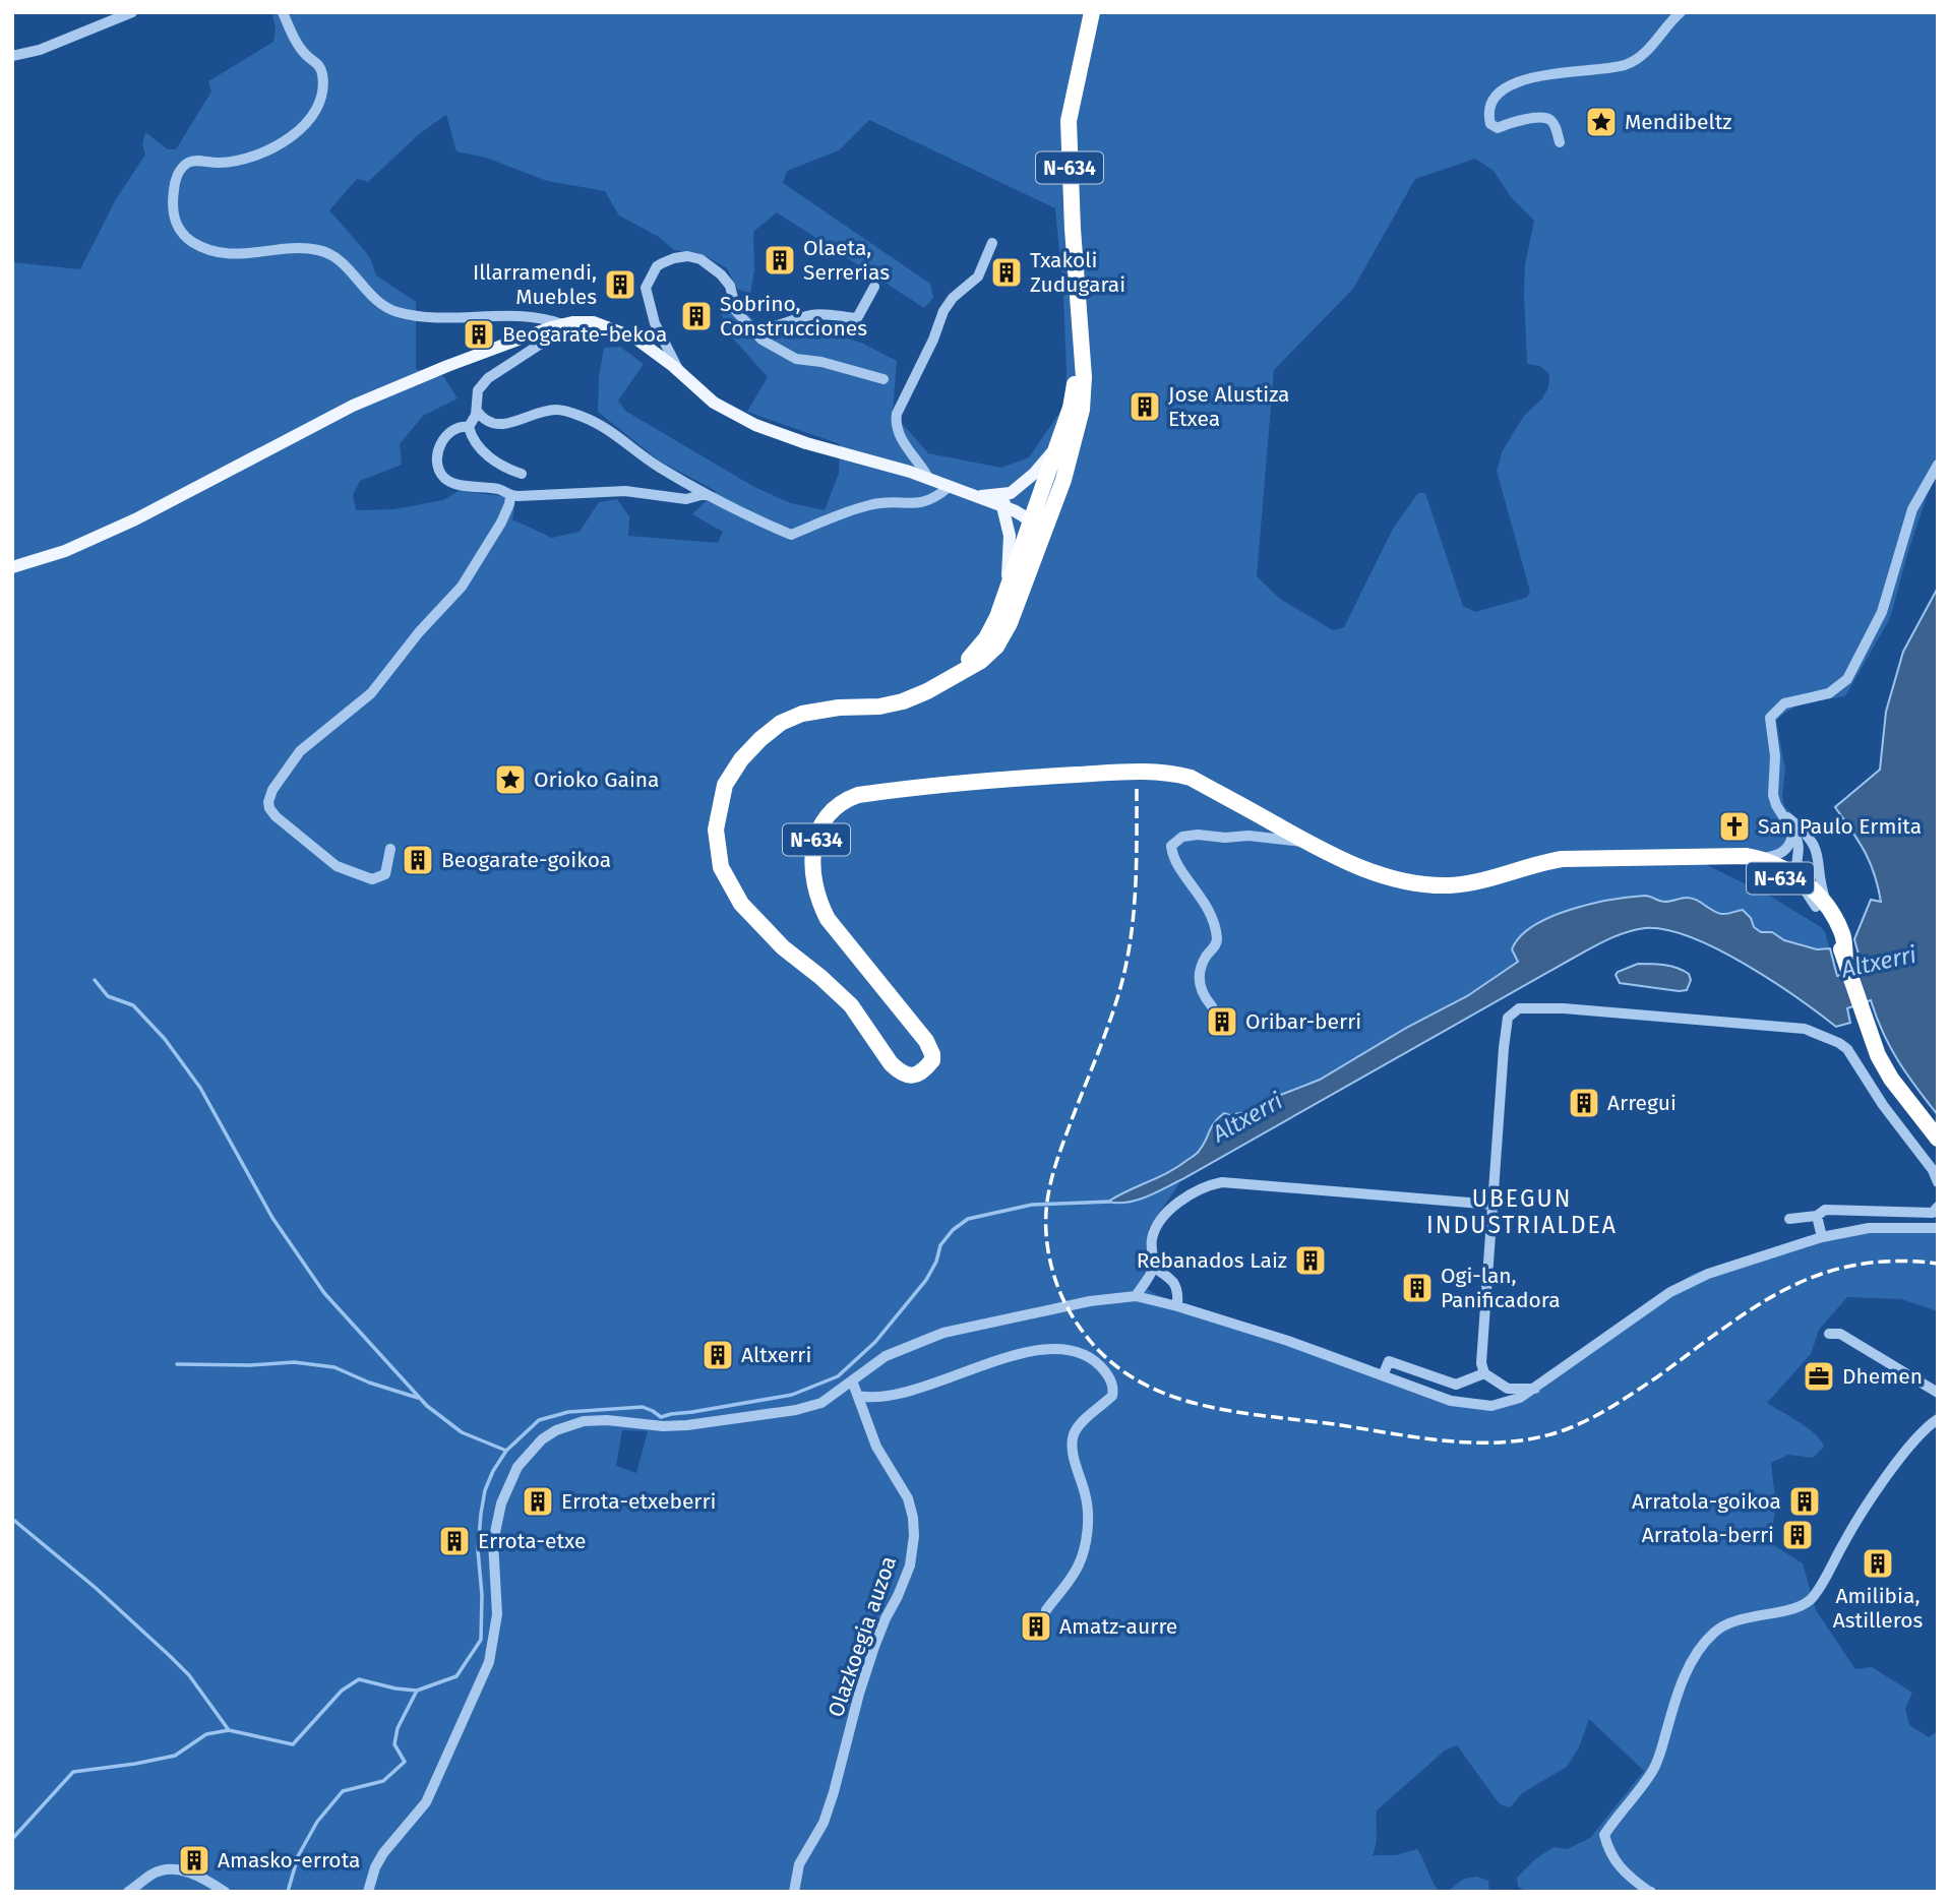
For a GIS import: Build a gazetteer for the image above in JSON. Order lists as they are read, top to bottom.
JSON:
{
  "streets": {
    "highway": ["N-634"],
    "street": ["Olazkoegia auzoa"]
  },
  "districts": ["UBEGUN INDUSTRIALDEA"],
  "water": ["Altxerri"],
  "places": {
    "place": ["Mendibeltz", "Orioko Gaina"],
    "building": [
      "Olaeta, Serrerias",
      "Txakoli Zudugarai",
      "Illarramendi, Muebles",
      "Sobrino, Construcciones",
      "Beogarate-bekoa",
      "Jose Alustiza Etxea",
      "Beogarate-goikoa",
      "Oribar-berri",
      "Arregui",
      "Rebanados Laiz",
      "Ogi-lan, Panificadora",
      "Altxerri",
      "Errota-etxeberri",
      "Arratola-goikoa",
      "Arratola-berri",
      "Errota-etxe",
      "Amilibia, Astilleros",
      "Amatz-aurre",
      "Amasko-errota"
    ],
    "church": ["San Paulo Ermita"],
    "office": ["Dhemen"]
  }
}
